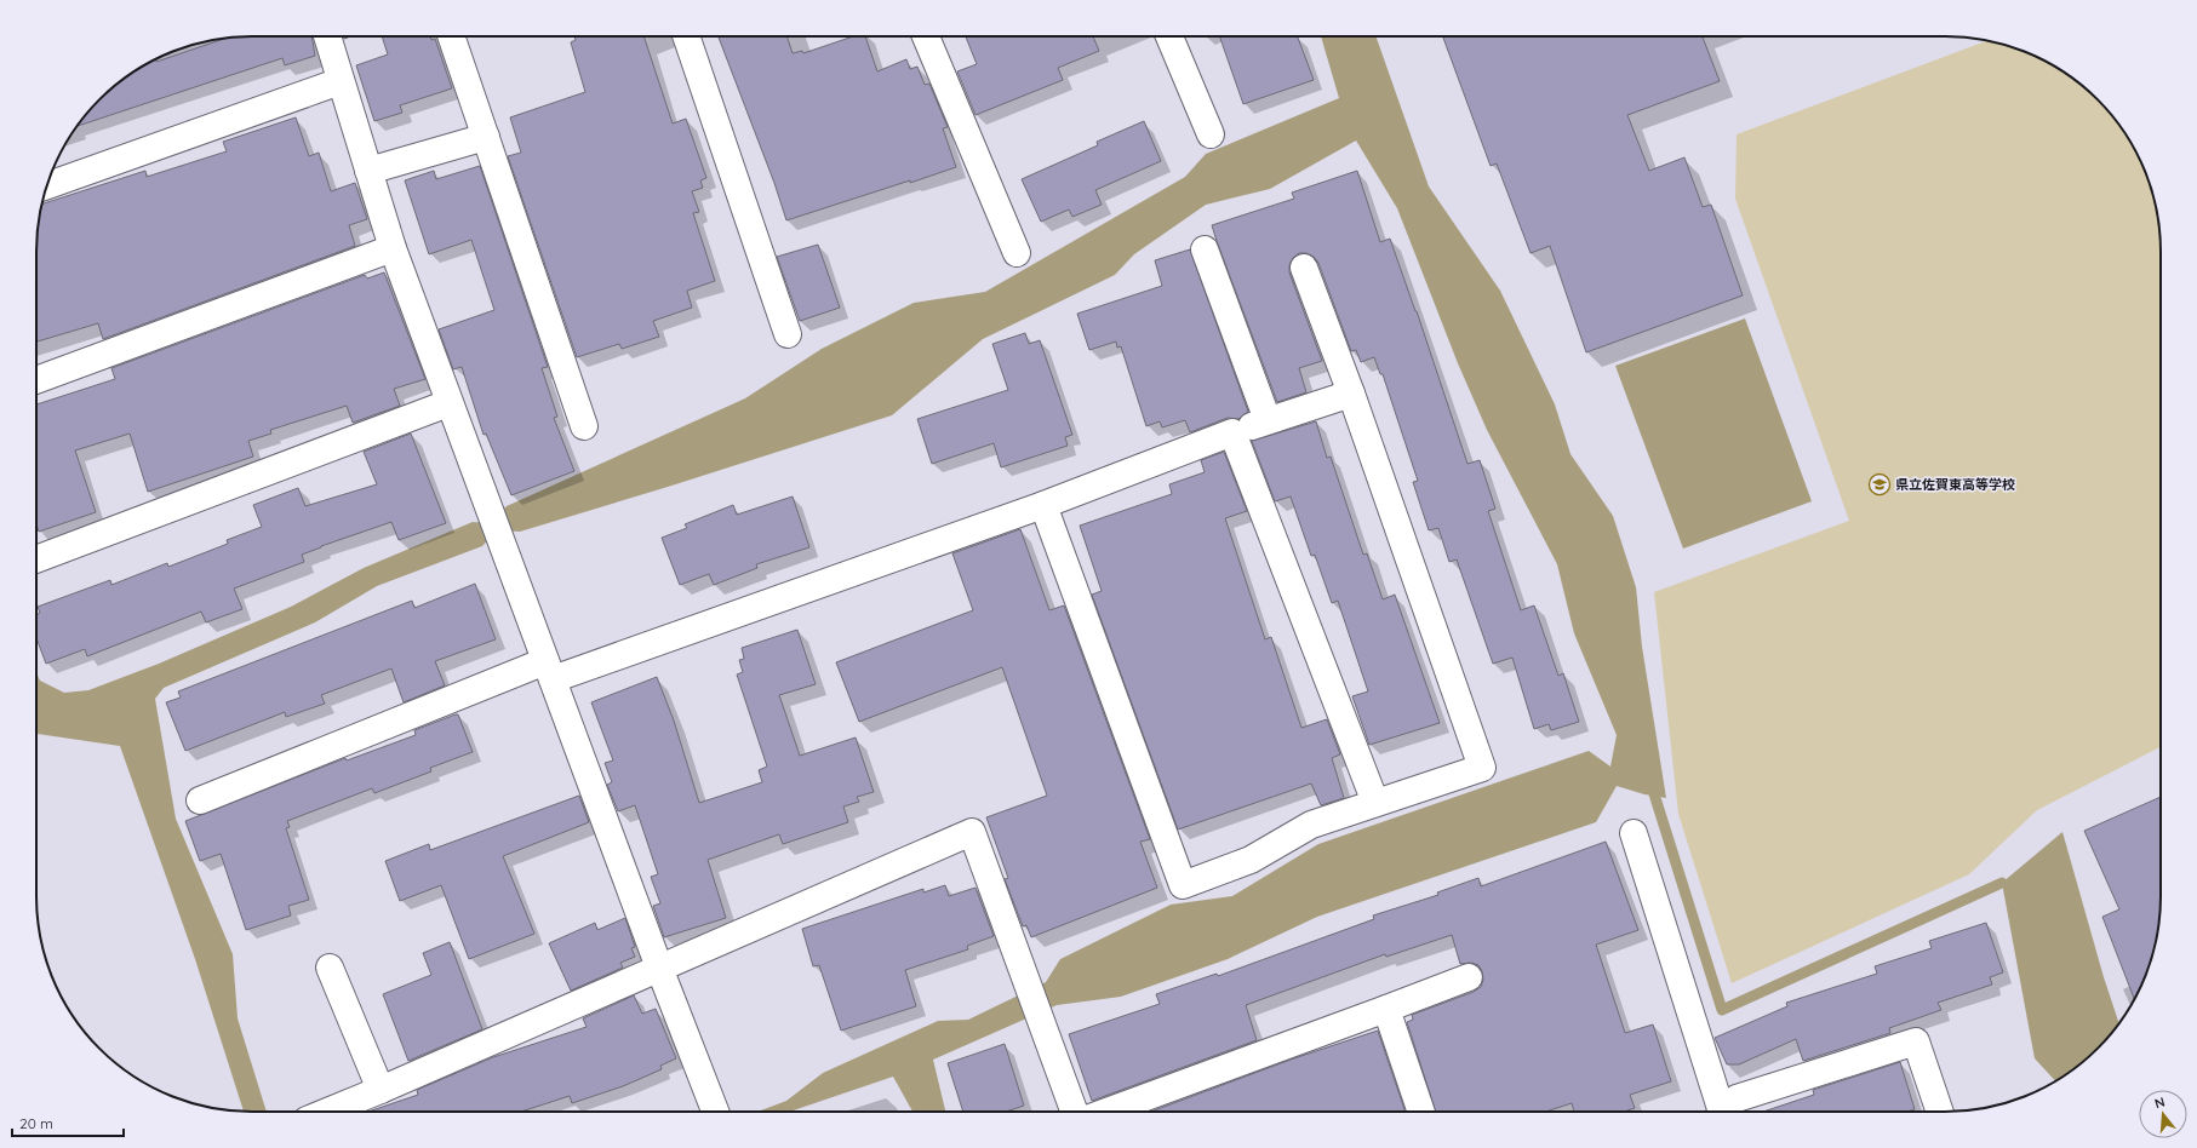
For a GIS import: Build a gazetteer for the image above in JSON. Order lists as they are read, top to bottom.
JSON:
{
  "places": {
    "school or university": ["県立佐賀東高等学校"]
  },
  "scale_bar": "20 m",
  "north": "top"
}
